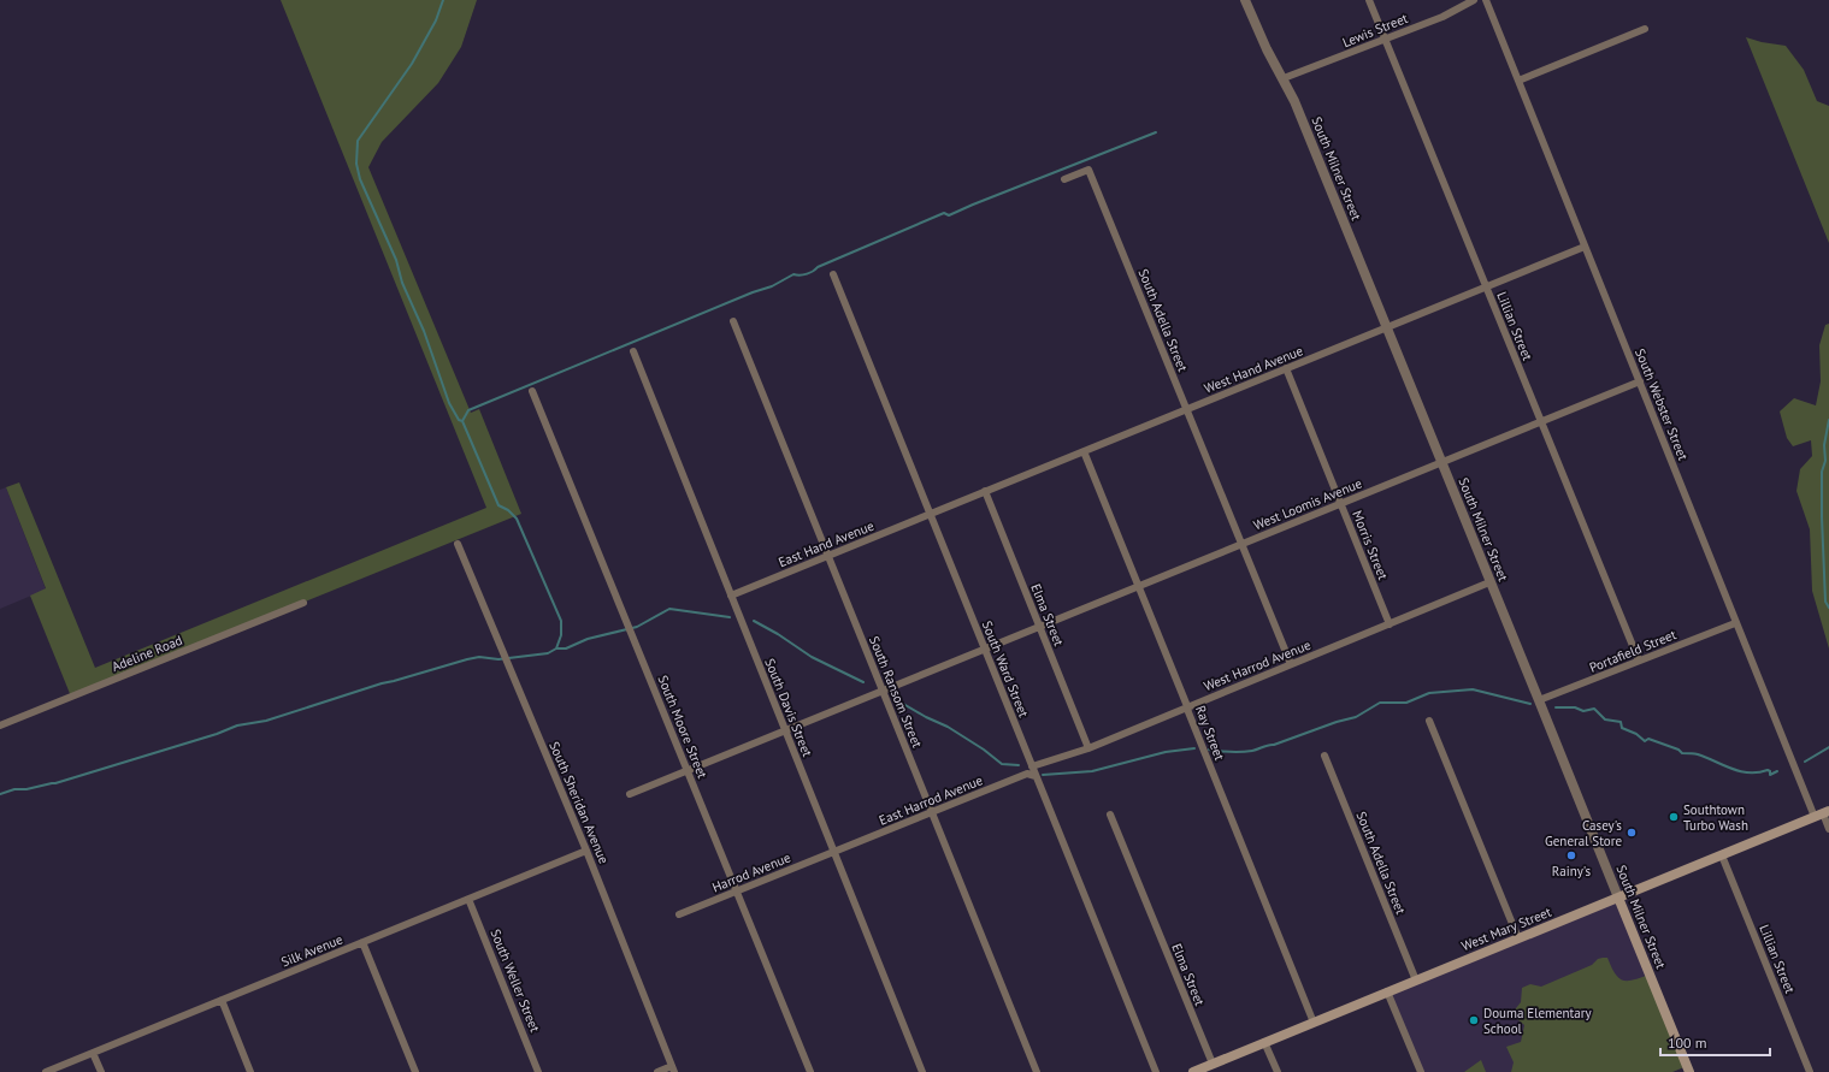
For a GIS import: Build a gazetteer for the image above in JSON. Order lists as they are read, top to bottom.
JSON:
{
  "streets": {
    "main road": ["South Milner Street", "West Mary Street"],
    "street": [
      "Lewis Street",
      "South Adella Street",
      "Lillian Street",
      "West Hand Avenue",
      "South Webster Street",
      "West Loomis Avenue",
      "East Hand Avenue",
      "Morris Street",
      "Elma Street",
      "Portafield Street",
      "Adeline Road",
      "West Harrod Avenue",
      "South Ward Street",
      "South Ransom Street",
      "South Davis Street",
      "South Moore Street",
      "Ray Street",
      "East Harrod Avenue",
      "South Sheridan Avenue",
      "Harrod Avenue",
      "Silk Avenue",
      "South Weller Street"
    ]
  },
  "crossings": [
    ["Lewis Street", "South Milner Street"],
    ["Lewis Street", "Lillian Street"],
    ["South Milner Street", "West Hand Avenue"],
    ["South Milner Street", "West Loomis Avenue"],
    ["South Milner Street", "Portafield Street"],
    ["South Milner Street", "West Harrod Avenue"],
    ["South Milner Street", "West Mary Street"],
    ["South Adella Street", "West Hand Avenue"],
    ["South Adella Street", "West Loomis Avenue"],
    ["South Adella Street", "West Harrod Avenue"],
    ["South Adella Street", "West Mary Street"],
    ["Lillian Street", "West Hand Avenue"],
    ["Lillian Street", "West Loomis Avenue"],
    ["Lillian Street", "Portafield Street"],
    ["Lillian Street", "West Mary Street"],
    ["West Hand Avenue", "South Webster Street"],
    ["West Hand Avenue", "East Hand Avenue"],
    ["West Hand Avenue", "Morris Street"],
    ["West Hand Avenue", "Elma Street"],
    ["West Hand Avenue", "South Ward Street"],
    ["West Hand Avenue", "Ray Street"],
    ["South Webster Street", "West Loomis Avenue"],
    ["South Webster Street", "Portafield Street"],
    ["South Webster Street", "West Mary Street"],
    ["West Loomis Avenue", "Morris Street"],
    ["West Loomis Avenue", "Elma Street"],
    ["West Loomis Avenue", "South Ward Street"],
    ["West Loomis Avenue", "South Ransom Street"],
    ["West Loomis Avenue", "South Davis Street"],
    ["West Loomis Avenue", "South Moore Street"],
    ["West Loomis Avenue", "Ray Street"],
    ["East Hand Avenue", "South Ward Street"],
    ["East Hand Avenue", "South Ransom Street"],
    ["East Hand Avenue", "South Davis Street"],
    ["Morris Street", "West Harrod Avenue"],
    ["Elma Street", "West Harrod Avenue"],
    ["Elma Street", "West Mary Street"],
    ["West Harrod Avenue", "South Ward Street"],
    ["West Harrod Avenue", "Ray Street"],
    ["South Ward Street", "East Harrod Avenue"],
    ["South Ransom Street", "East Harrod Avenue"],
    ["South Davis Street", "East Harrod Avenue"],
    ["South Davis Street", "Harrod Avenue"],
    ["South Moore Street", "Harrod Avenue"],
    ["Ray Street", "West Mary Street"],
    ["East Harrod Avenue", "Harrod Avenue"],
    ["South Sheridan Avenue", "Silk Avenue"],
    ["Silk Avenue", "South Weller Street"]
  ],
  "places": [
    "Southtown Turbo Wash",
    "Casey's General Store",
    "Rainy's",
    "Douma Elementary School"
  ],
  "scale_bar": "100 m"
}
